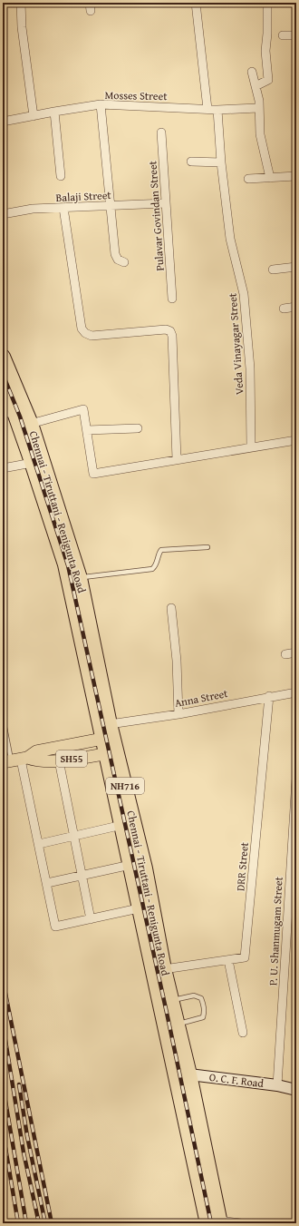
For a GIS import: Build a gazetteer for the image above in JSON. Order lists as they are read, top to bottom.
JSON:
{
  "streets": {
    "highway": ["Chennai - Tiruttani - Renigunta Road", "NH716"],
    "main road": ["SH55"],
    "street": [
      "Mosses Street",
      "Balaji Street",
      "Pulavar Govindan Street",
      "Veda Vinayagar Street",
      "Anna Street",
      "DRR Street",
      "P. U. Shanmugam Street",
      "O. C. F. Road"
    ]
  },
  "crossings": [
    ["Mosses Street", "Veda Vinayagar Street"],
    ["Balaji Street", "Pulavar Govindan Street"],
    ["Chennai - Tiruttani - Renigunta Road", "Anna Street"],
    ["Chennai - Tiruttani - Renigunta Road", "SH55"],
    ["Chennai - Tiruttani - Renigunta Road", "DRR Street"],
    ["Chennai - Tiruttani - Renigunta Road", "O. C. F. Road"],
    ["Anna Street", "SH55"],
    ["Anna Street", "DRR Street"],
    ["P. U. Shanmugam Street", "O. C. F. Road"]
  ]
}
